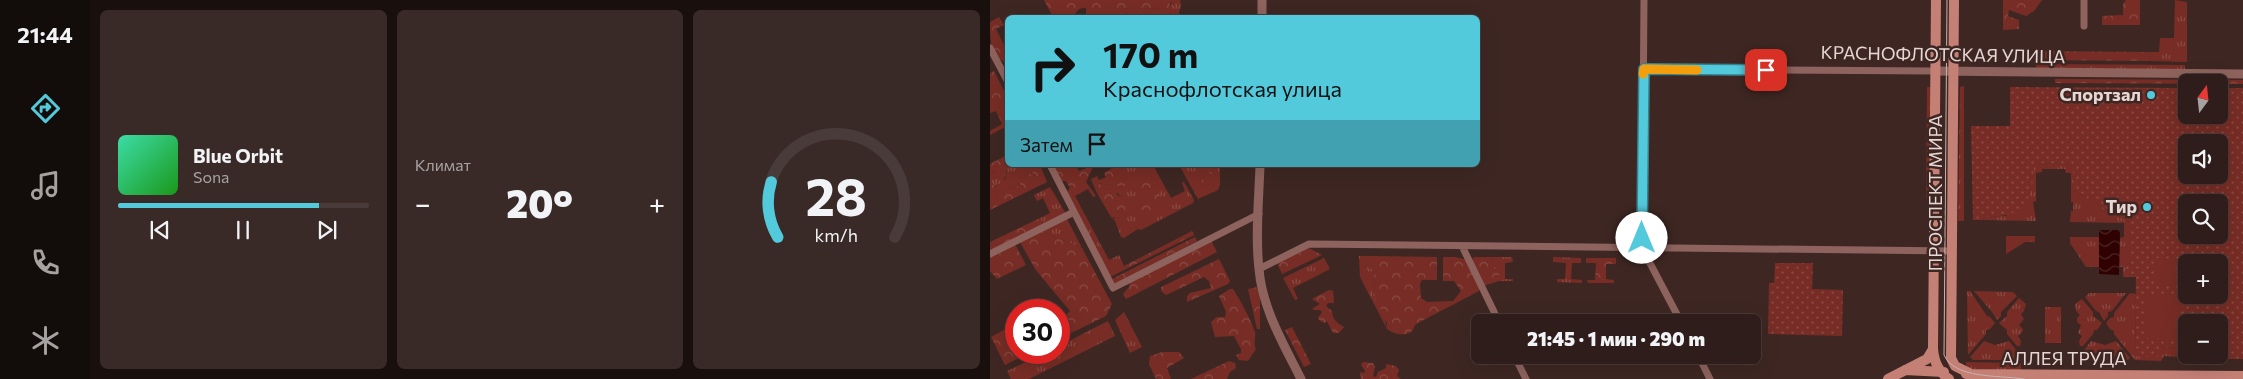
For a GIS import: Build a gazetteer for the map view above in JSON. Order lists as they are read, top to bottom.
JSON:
{
  "streets": {
    "main road": ["ПРОСПЕКТ МИРА", "АЛЛЕЯ ТРУДА"],
    "street": ["КРАСНОФЛОТСКАЯ УЛИЦА"]
  },
  "crossings": [
    ["КРАСНОФЛОТСКАЯ УЛИЦА", "ПРОСПЕКТ МИРА"],
    ["ПРОСПЕКТ МИРА", "АЛЛЕЯ ТРУДА"]
  ],
  "places": ["Спортзал", "Тир"],
  "north": "top",
  "page": {
    "tabs": "21:44",
    "tile": "Климат",
    "turn": ["170 m", "Краснофлотская улица"],
    "map_buttons": ["+", "−"],
    "then": "Затем",
    "song": ["Blue Orbit", "Sona"],
    "heat": ["−", "20°", "+"],
    "limit": "30",
    "trip": "21:45 · 1 мин · 290 m",
    "gauge": ["28", "km/h"]
  }
}
